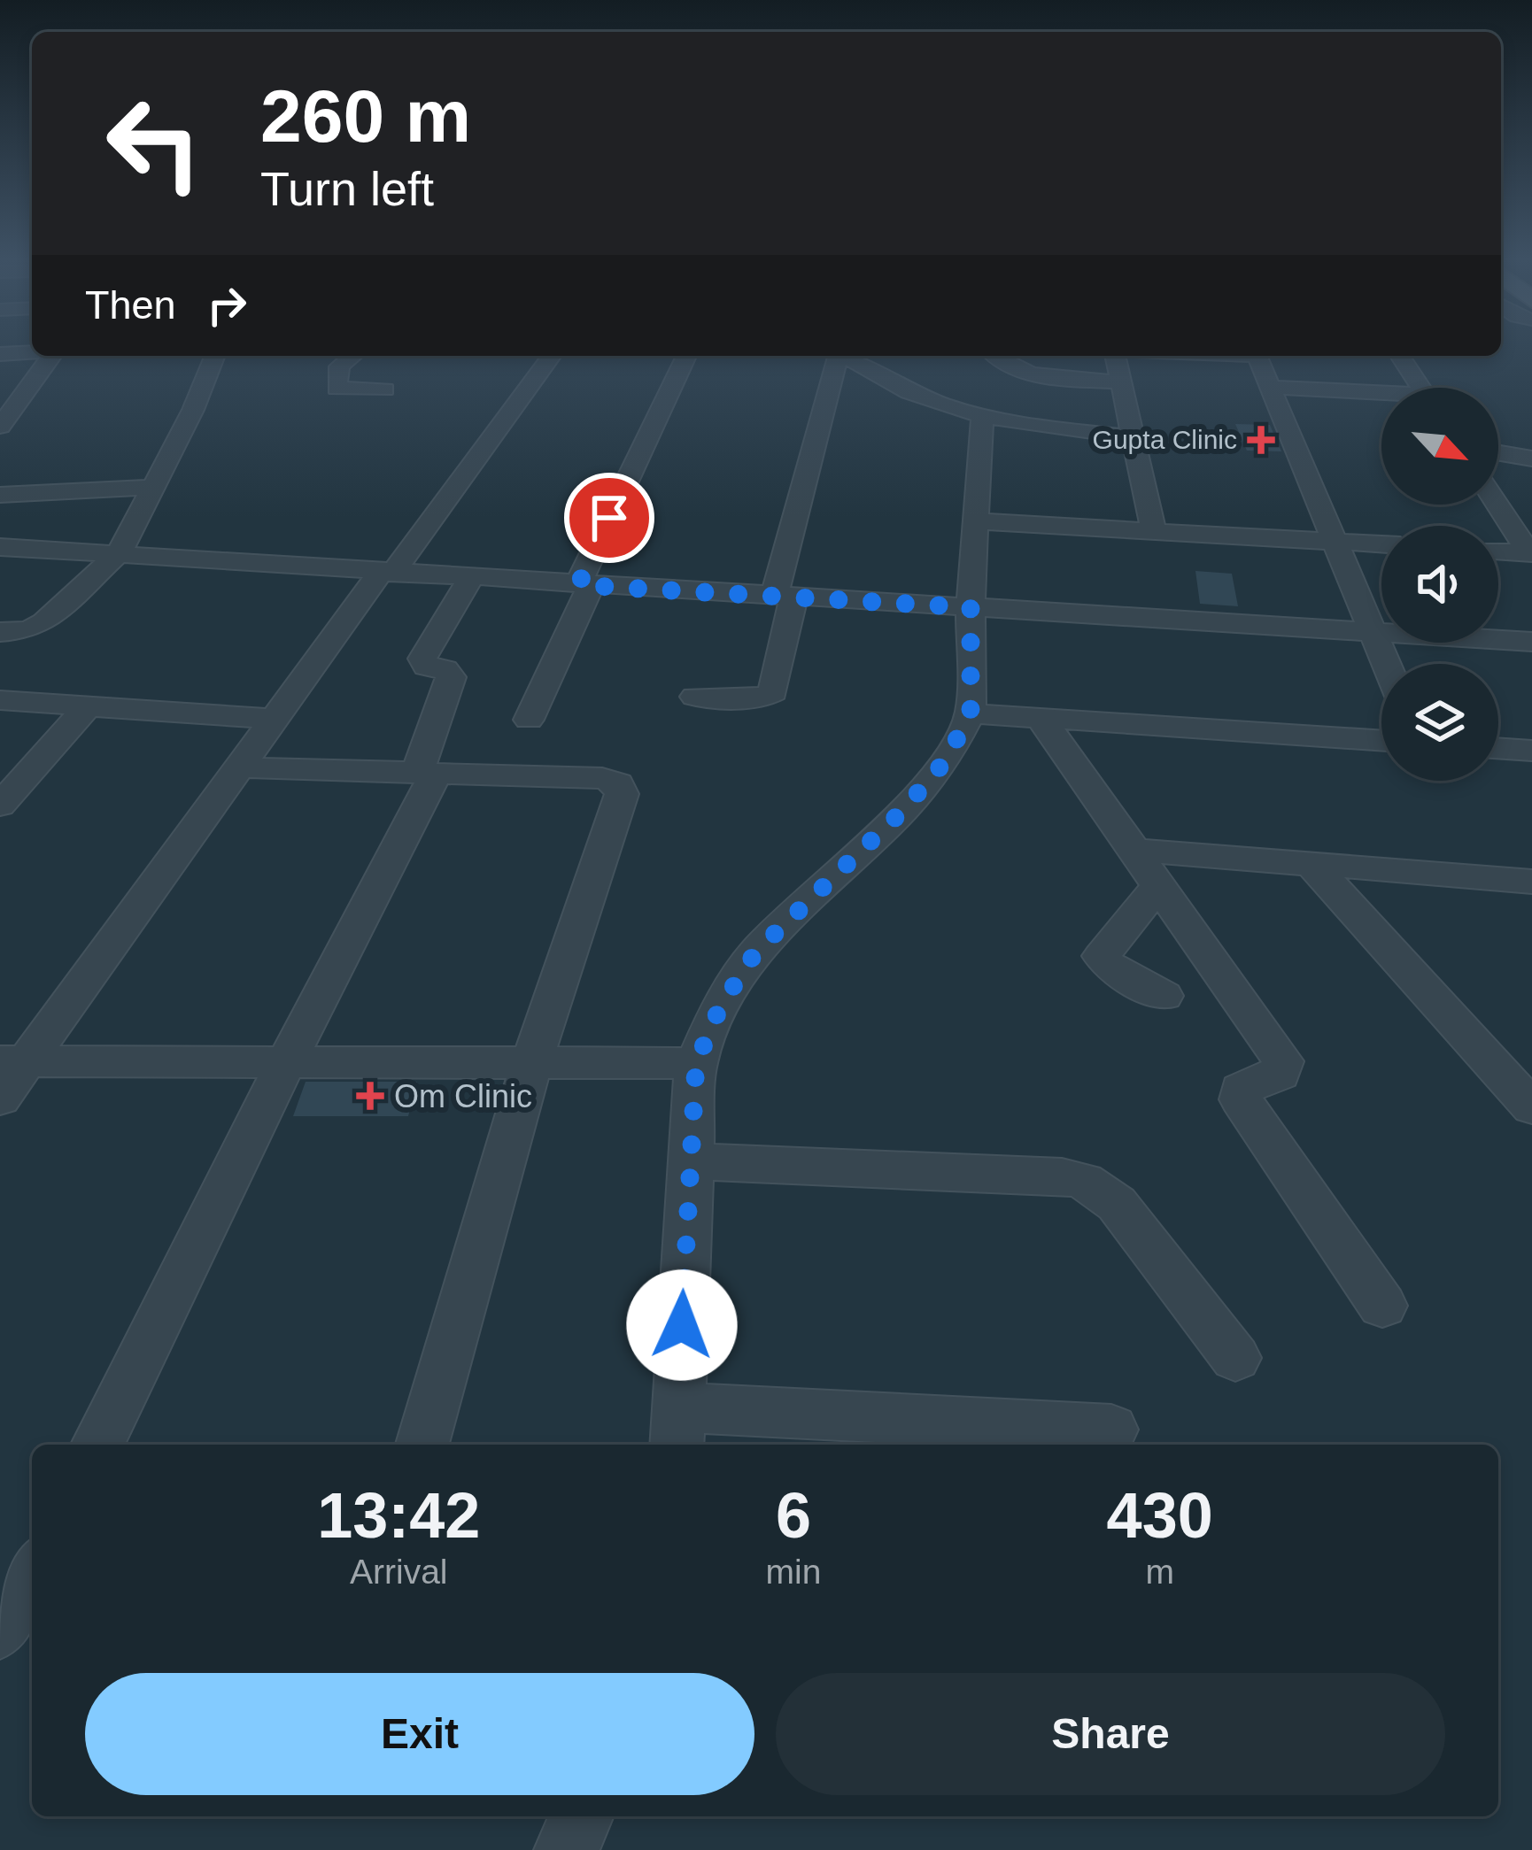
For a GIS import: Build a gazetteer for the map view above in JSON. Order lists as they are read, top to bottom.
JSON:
{
  "places": {
    "health": ["Gupta Clinic", "Om Clinic"]
  },
  "north": "bottom right",
  "page": {
    "turn": ["260 m", "Turn left"],
    "then": "Then",
    "eta": [
      "13:42",
      "Arrival",
      "6",
      "min",
      "430",
      "m"
    ],
    "buttons": ["Exit", "Share"]
  }
}
